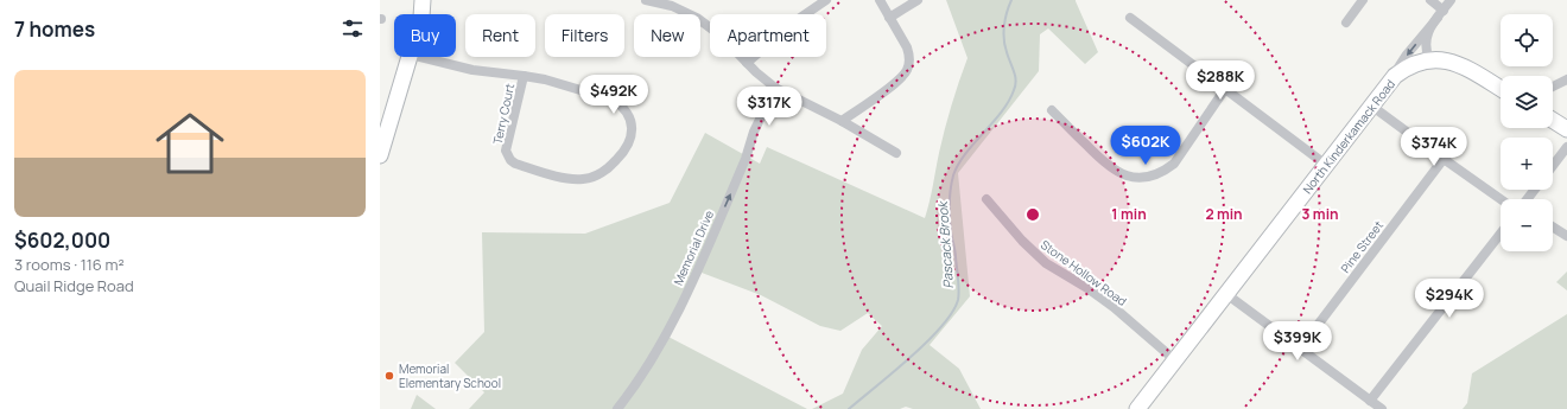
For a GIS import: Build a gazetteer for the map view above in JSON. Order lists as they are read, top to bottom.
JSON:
{
  "streets": {
    "main road": ["North Kinderkamack Road"],
    "street": [
      "Terry Court",
      "Pine Street",
      "Memorial Drive",
      "Stone Hollow Road"
    ]
  },
  "crossings": [
    ["North Kinderkamack Road", "Stone Hollow Road"]
  ],
  "one_way": ["Memorial Drive"],
  "water": ["Pascack Brook"],
  "places": ["Memorial Elementary School"],
  "page": {
    "heading": "7 homes",
    "map_buttons": ["+", "−"],
    "chip": [
      "Buy",
      "Rent",
      "Filters",
      "New",
      "Apartment"
    ],
    "list": [
      {
        "name": "$602,000",
        "note": "3 rooms · 116 m² · Quail Ridge Road"
      }
    ],
    "price": [
      "$288K",
      "$492K",
      "$317K",
      "$602K",
      "$374K",
      "$294K",
      "$399K"
    ]
  },
  "rings": ["1 min", "2 min", "3 min"]
}
